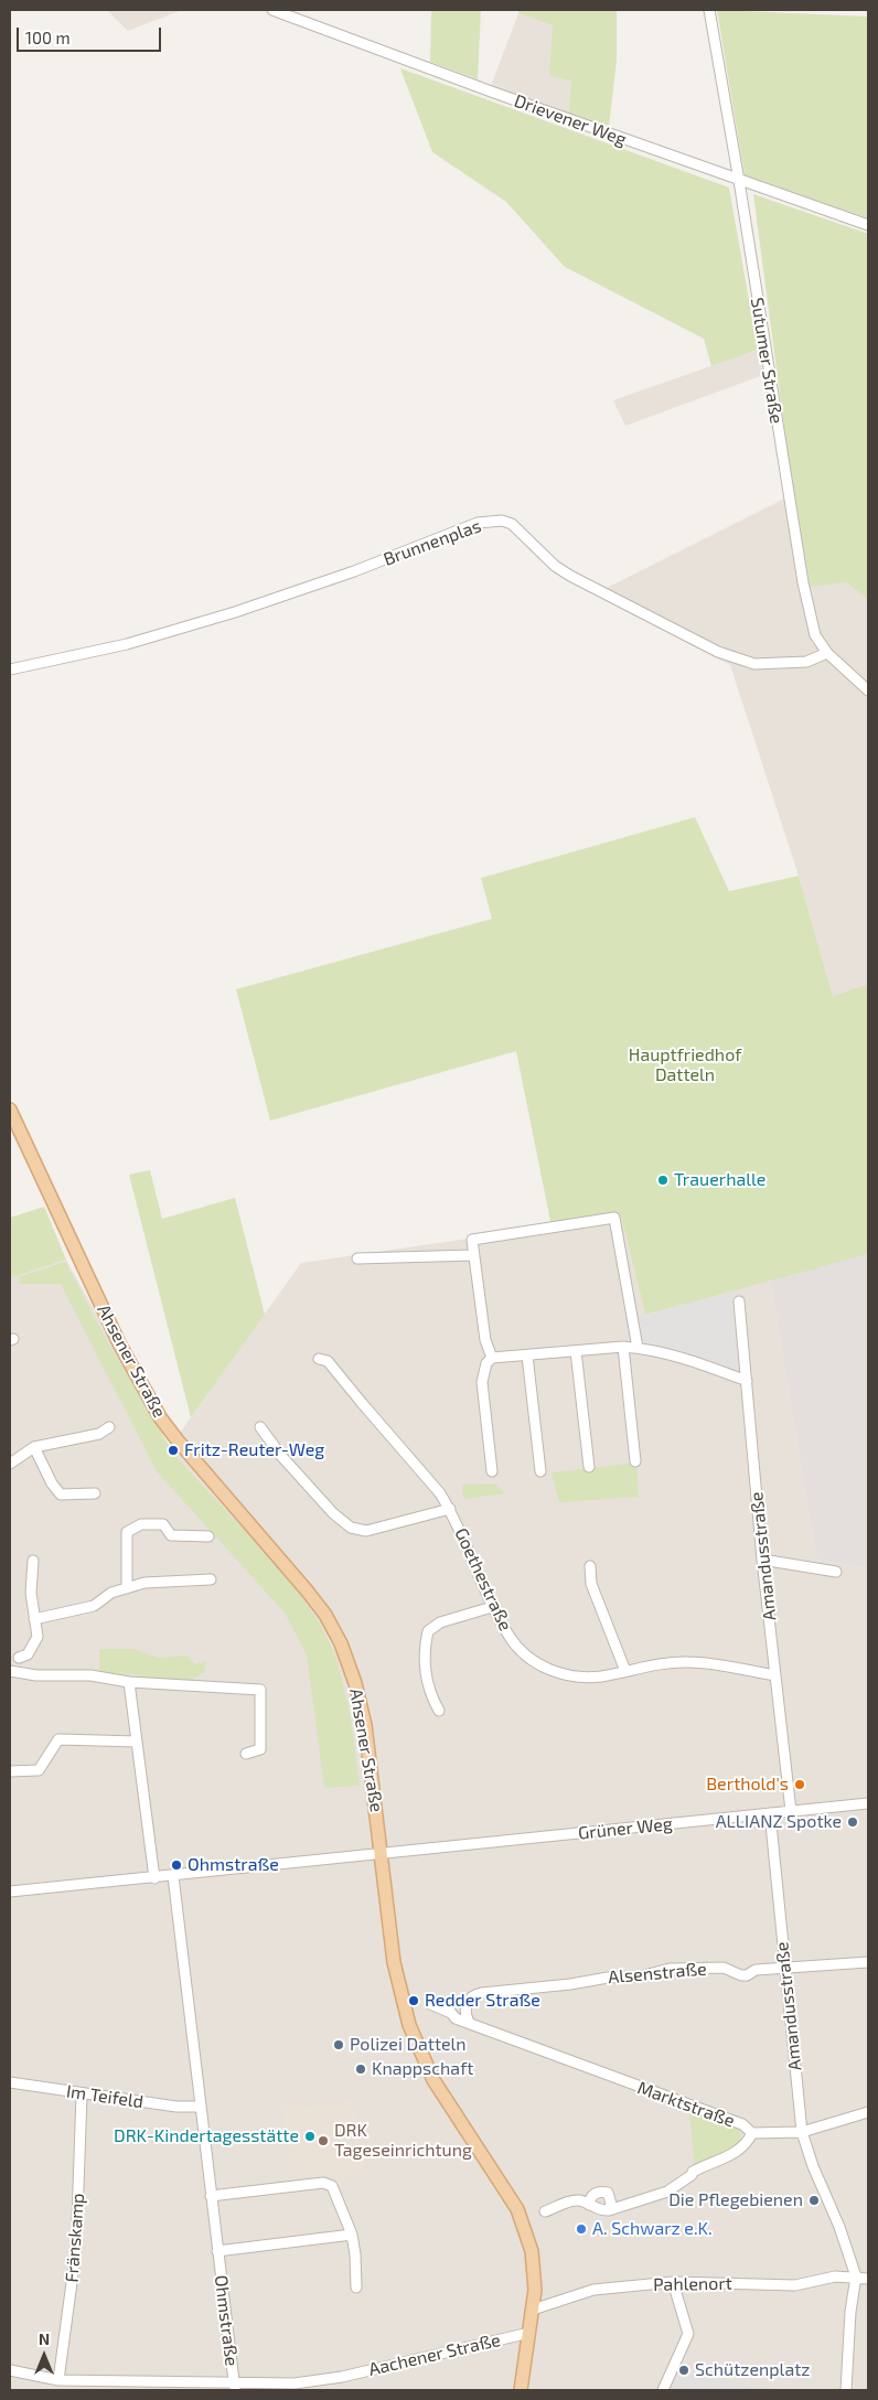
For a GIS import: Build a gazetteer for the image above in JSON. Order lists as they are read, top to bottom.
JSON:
{
  "streets": {
    "main road": ["Ahsener Straße"],
    "street": [
      "Drievener Weg",
      "Sutumer Straße",
      "Brunnenplas",
      "Amandusstraße",
      "Goethestraße",
      "Grüner Weg",
      "Alsenstraße",
      "Im Teifeld",
      "Marktstraße",
      "Fränskamp",
      "Pahlenort",
      "Ohmstraße",
      "Aachener Straße"
    ]
  },
  "crossings": [
    ["Drievener Weg", "Sutumer Straße"],
    ["Sutumer Straße", "Brunnenplas"],
    ["Ahsener Straße", "Grüner Weg"],
    ["Ahsener Straße", "Pahlenort"],
    ["Ahsener Straße", "Aachener Straße"],
    ["Amandusstraße", "Goethestraße"],
    ["Amandusstraße", "Grüner Weg"],
    ["Amandusstraße", "Alsenstraße"],
    ["Amandusstraße", "Marktstraße"],
    ["Alsenstraße", "Marktstraße"],
    ["Im Teifeld", "Fränskamp"],
    ["Im Teifeld", "Ohmstraße"],
    ["Fränskamp", "Aachener Straße"],
    ["Ohmstraße", "Aachener Straße"]
  ],
  "parks": ["Hauptfriedhof Datteln"],
  "places": [
    "Trauerhalle",
    "Fritz-Reuter-Weg",
    "Berthold's",
    "ALLIANZ Spotke",
    "Ohmstraße",
    "Redder Straße",
    "Polizei Datteln",
    "Knappschaft",
    "DRK-Kindertagesstätte",
    "DRK Tageseinrichtung",
    "Die Pflegebienen",
    "A. Schwarz e.K.",
    "Schützenplatz"
  ],
  "scale_bar": "100 m",
  "north": "top"
}
